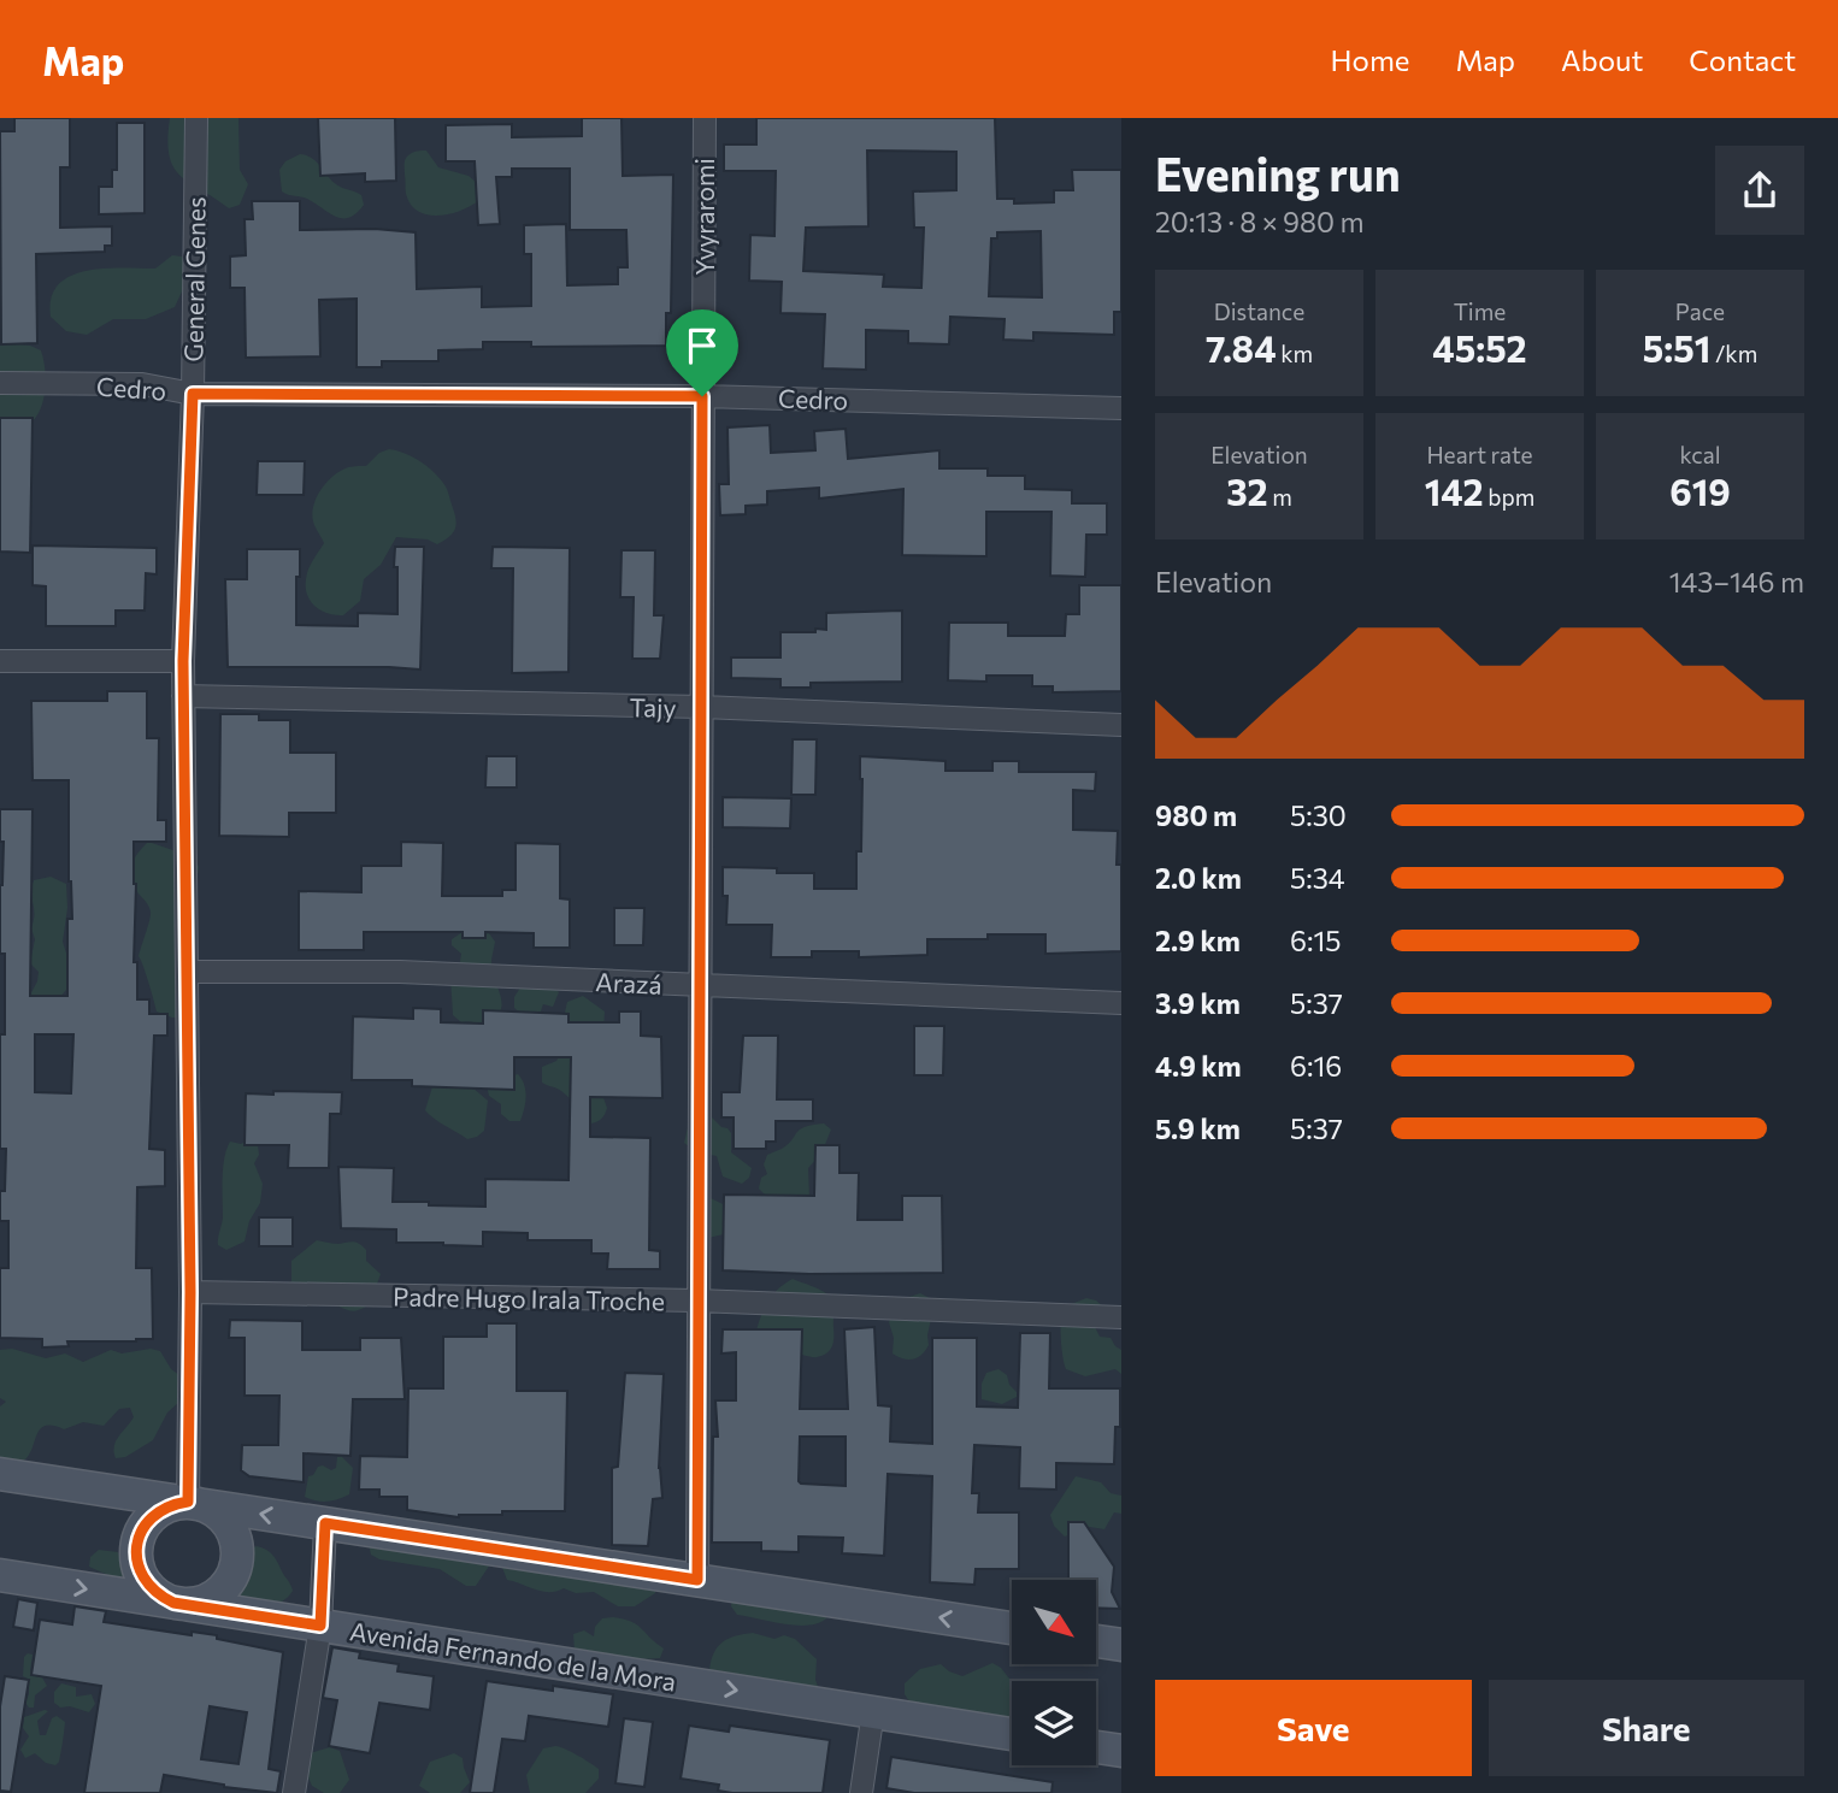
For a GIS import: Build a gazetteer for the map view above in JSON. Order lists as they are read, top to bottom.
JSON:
{
  "streets": {
    "main road": ["Avenida Fernando de la Mora"],
    "street": [
      "Yvyraromi",
      "General Genes",
      "Cedro",
      "Tajy",
      "Arazá",
      "Padre Hugo Irala Troche"
    ]
  },
  "crossings": [
    ["Yvyraromi", "Cedro"],
    ["Yvyraromi", "Tajy"],
    ["Yvyraromi", "Arazá"],
    ["Yvyraromi", "Padre Hugo Irala Troche"],
    ["General Genes", "Cedro"],
    ["General Genes", "Tajy"],
    ["General Genes", "Arazá"],
    ["General Genes", "Padre Hugo Irala Troche"],
    ["General Genes", "Avenida Fernando de la Mora"]
  ],
  "north": "bottom right",
  "page": {
    "header": "Map",
    "nav": [
      "Home",
      "Map",
      "About",
      "Contact"
    ],
    "heading": ["Evening run", "20:13 · 8 × 980 m"],
    "stats": [
      ["Distance", "7.84 km"],
      ["Time", "45:52"],
      ["Pace", "5:51 /km"],
      ["Elevation", "32 m"],
      ["Heart rate", "142 bpm"],
      ["kcal", "619"]
    ],
    "chart": ["Elevation", "143–146 m"],
    "list": [
      {
        "name": "980 m",
        "note": "5:30"
      },
      {
        "name": "2.0 km",
        "note": "5:34"
      },
      {
        "name": "2.9 km",
        "note": "6:15"
      },
      {
        "name": "3.9 km",
        "note": "5:37"
      },
      {
        "name": "4.9 km",
        "note": "6:16"
      },
      {
        "name": "5.9 km",
        "note": "5:37"
      }
    ],
    "buttons": ["Save", "Share"]
  }
}
